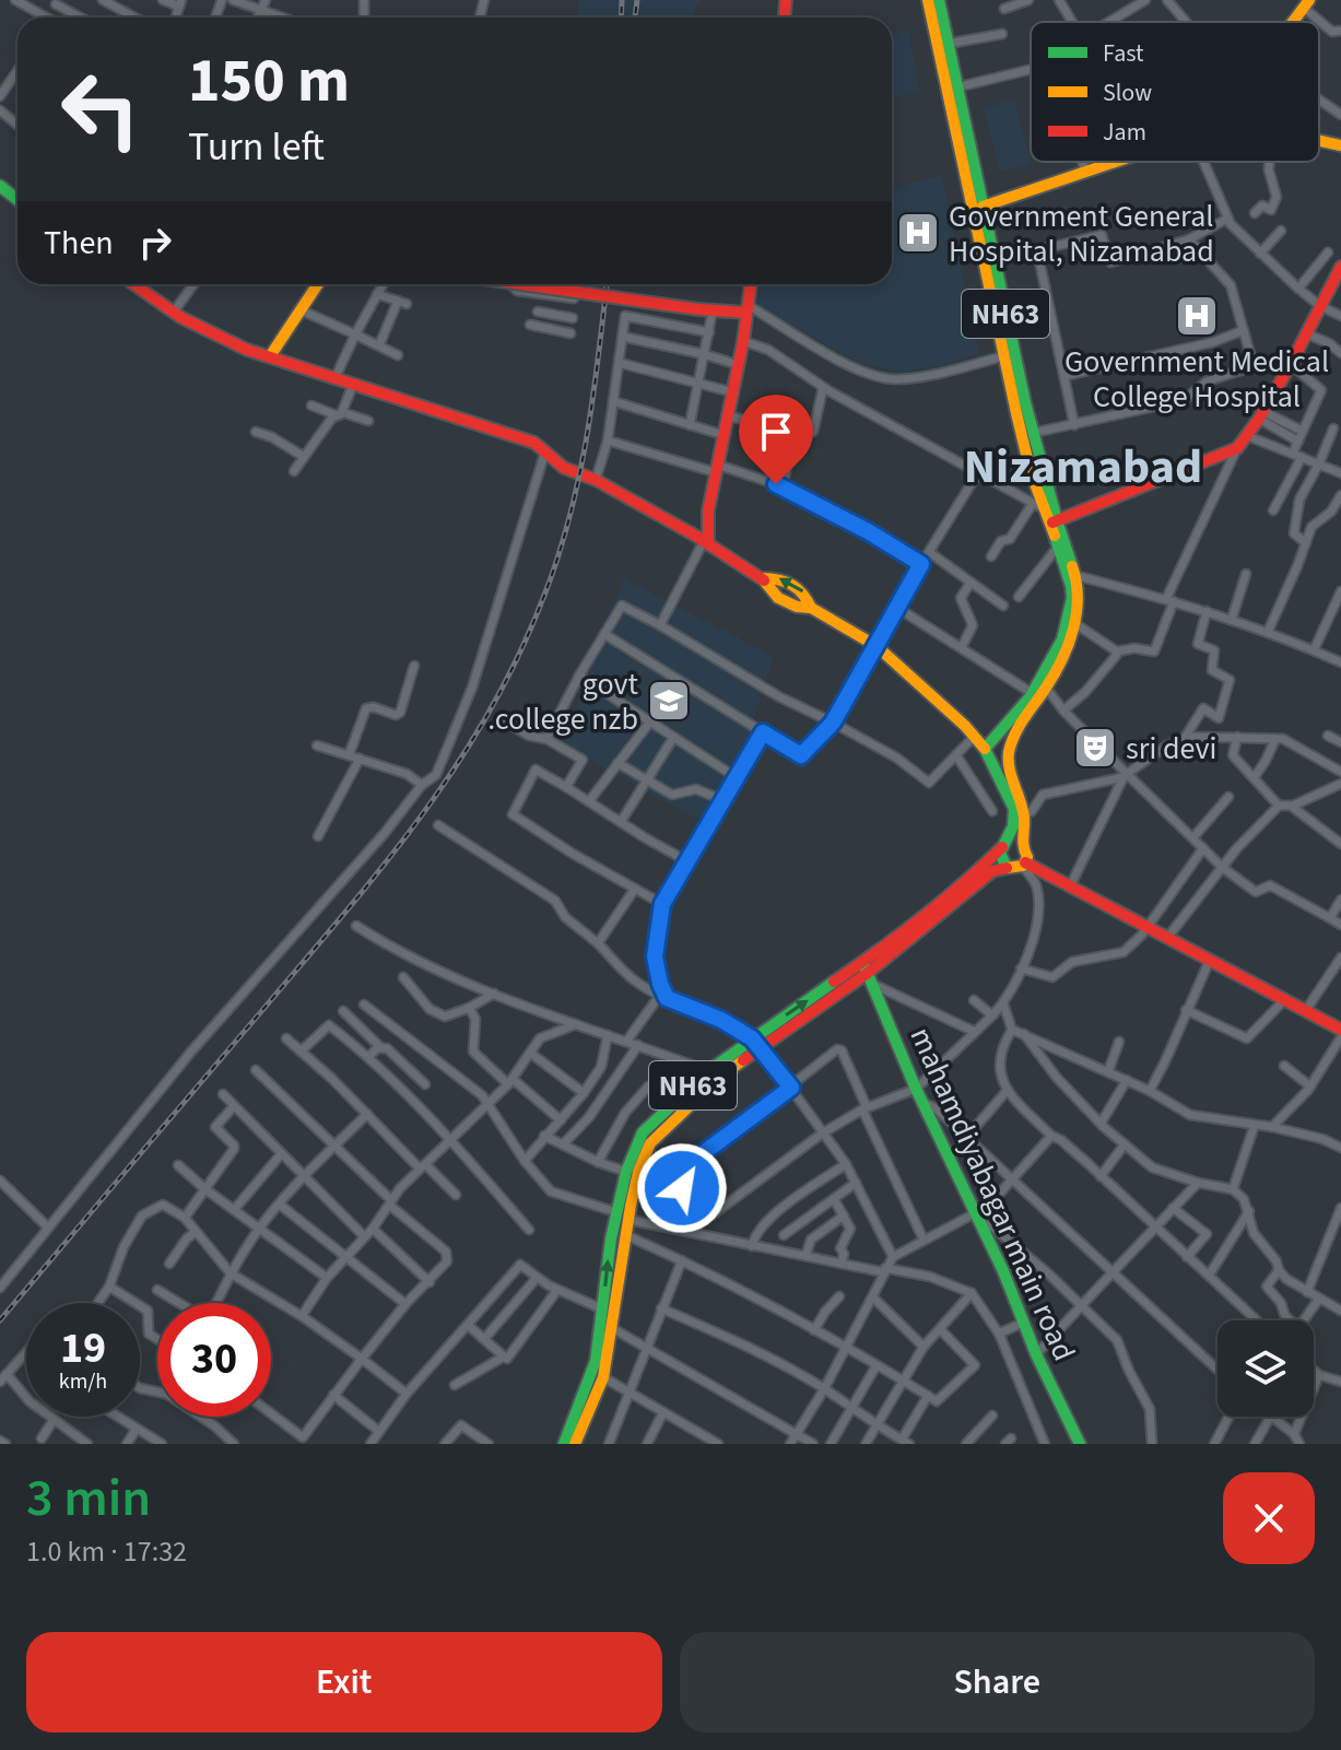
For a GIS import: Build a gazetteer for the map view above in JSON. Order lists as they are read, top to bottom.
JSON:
{
  "streets": {
    "main road": ["NH63", "mahamdiyabagar main road"]
  },
  "crossings": [
    ["NH63", "mahamdiyabagar main road"]
  ],
  "districts": ["Nizamabad"],
  "places": {
    "hospital": ["Government General Hospital, Nizamabad", "Government Medical College Hospital"],
    "school or university": ["govt .college nzb"],
    "theatre": ["sri devi"]
  },
  "legend": ["Fast", "Slow", "Jam"],
  "page": {
    "turn": ["150 m", "Turn left"],
    "then": "Then",
    "speed": "19 km/h",
    "limit": "30",
    "heading": ["3 min", "1.0 km · 17:32"],
    "buttons": ["Exit", "Share"]
  }
}
